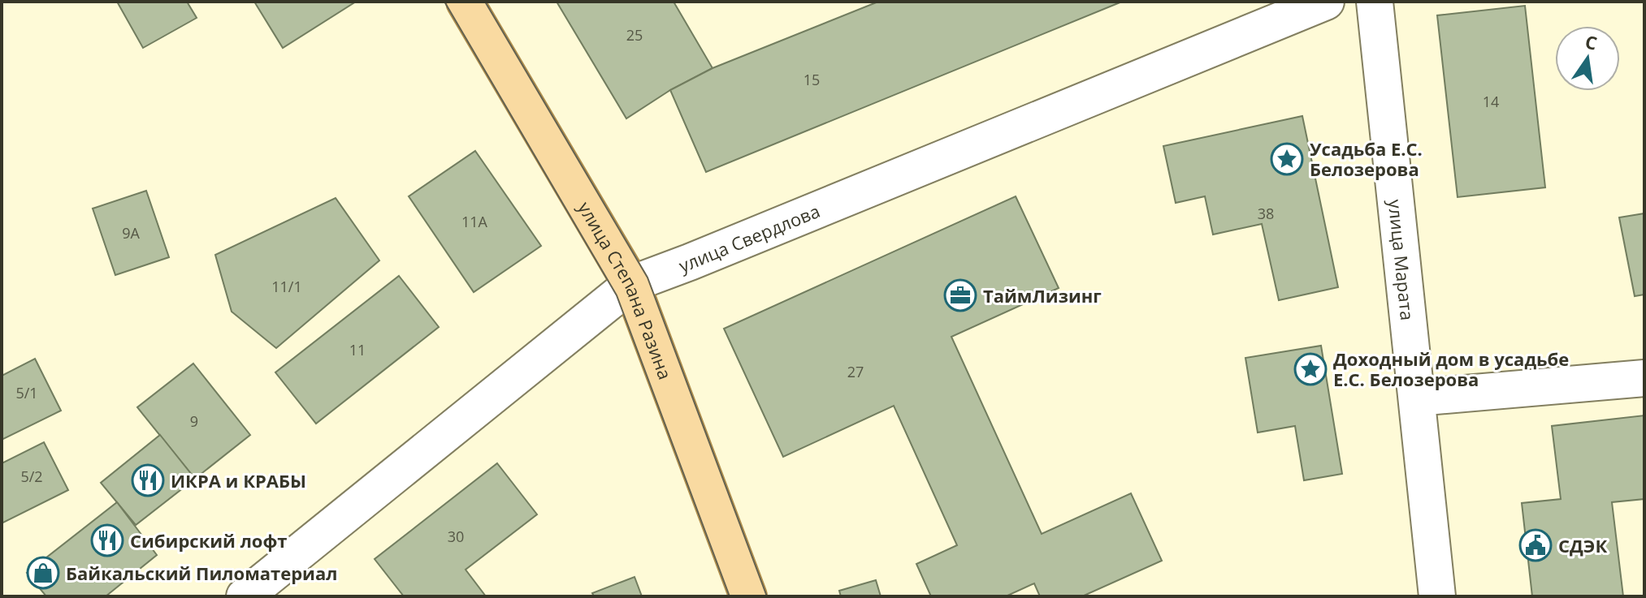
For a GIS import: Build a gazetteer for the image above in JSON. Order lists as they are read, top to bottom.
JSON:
{
  "streets": {
    "main road": ["улица Степана Разина"],
    "street": ["улица Свердлова", "улица Марата"]
  },
  "crossings": [
    ["улица Свердлова", "улица Степана Разина"]
  ],
  "places": {
    "place": ["Усадьба Е.С. Белозерова", "Доходный дом в усадьбе Е.С. Белозерова"],
    "office": ["ТаймЛизинг"],
    "restaurant": ["ИКРА и КРАБЫ", "Сибирский лофт"],
    "public building": ["СДЭК"],
    "shop": ["Байкальский Пиломатериал"]
  },
  "house_numbers": [
    "25",
    "15",
    "14",
    "38",
    "11А",
    "9А",
    "11/1",
    "11",
    "27",
    "5/1",
    "9",
    "5/2",
    "30"
  ],
  "north": "top"
}
